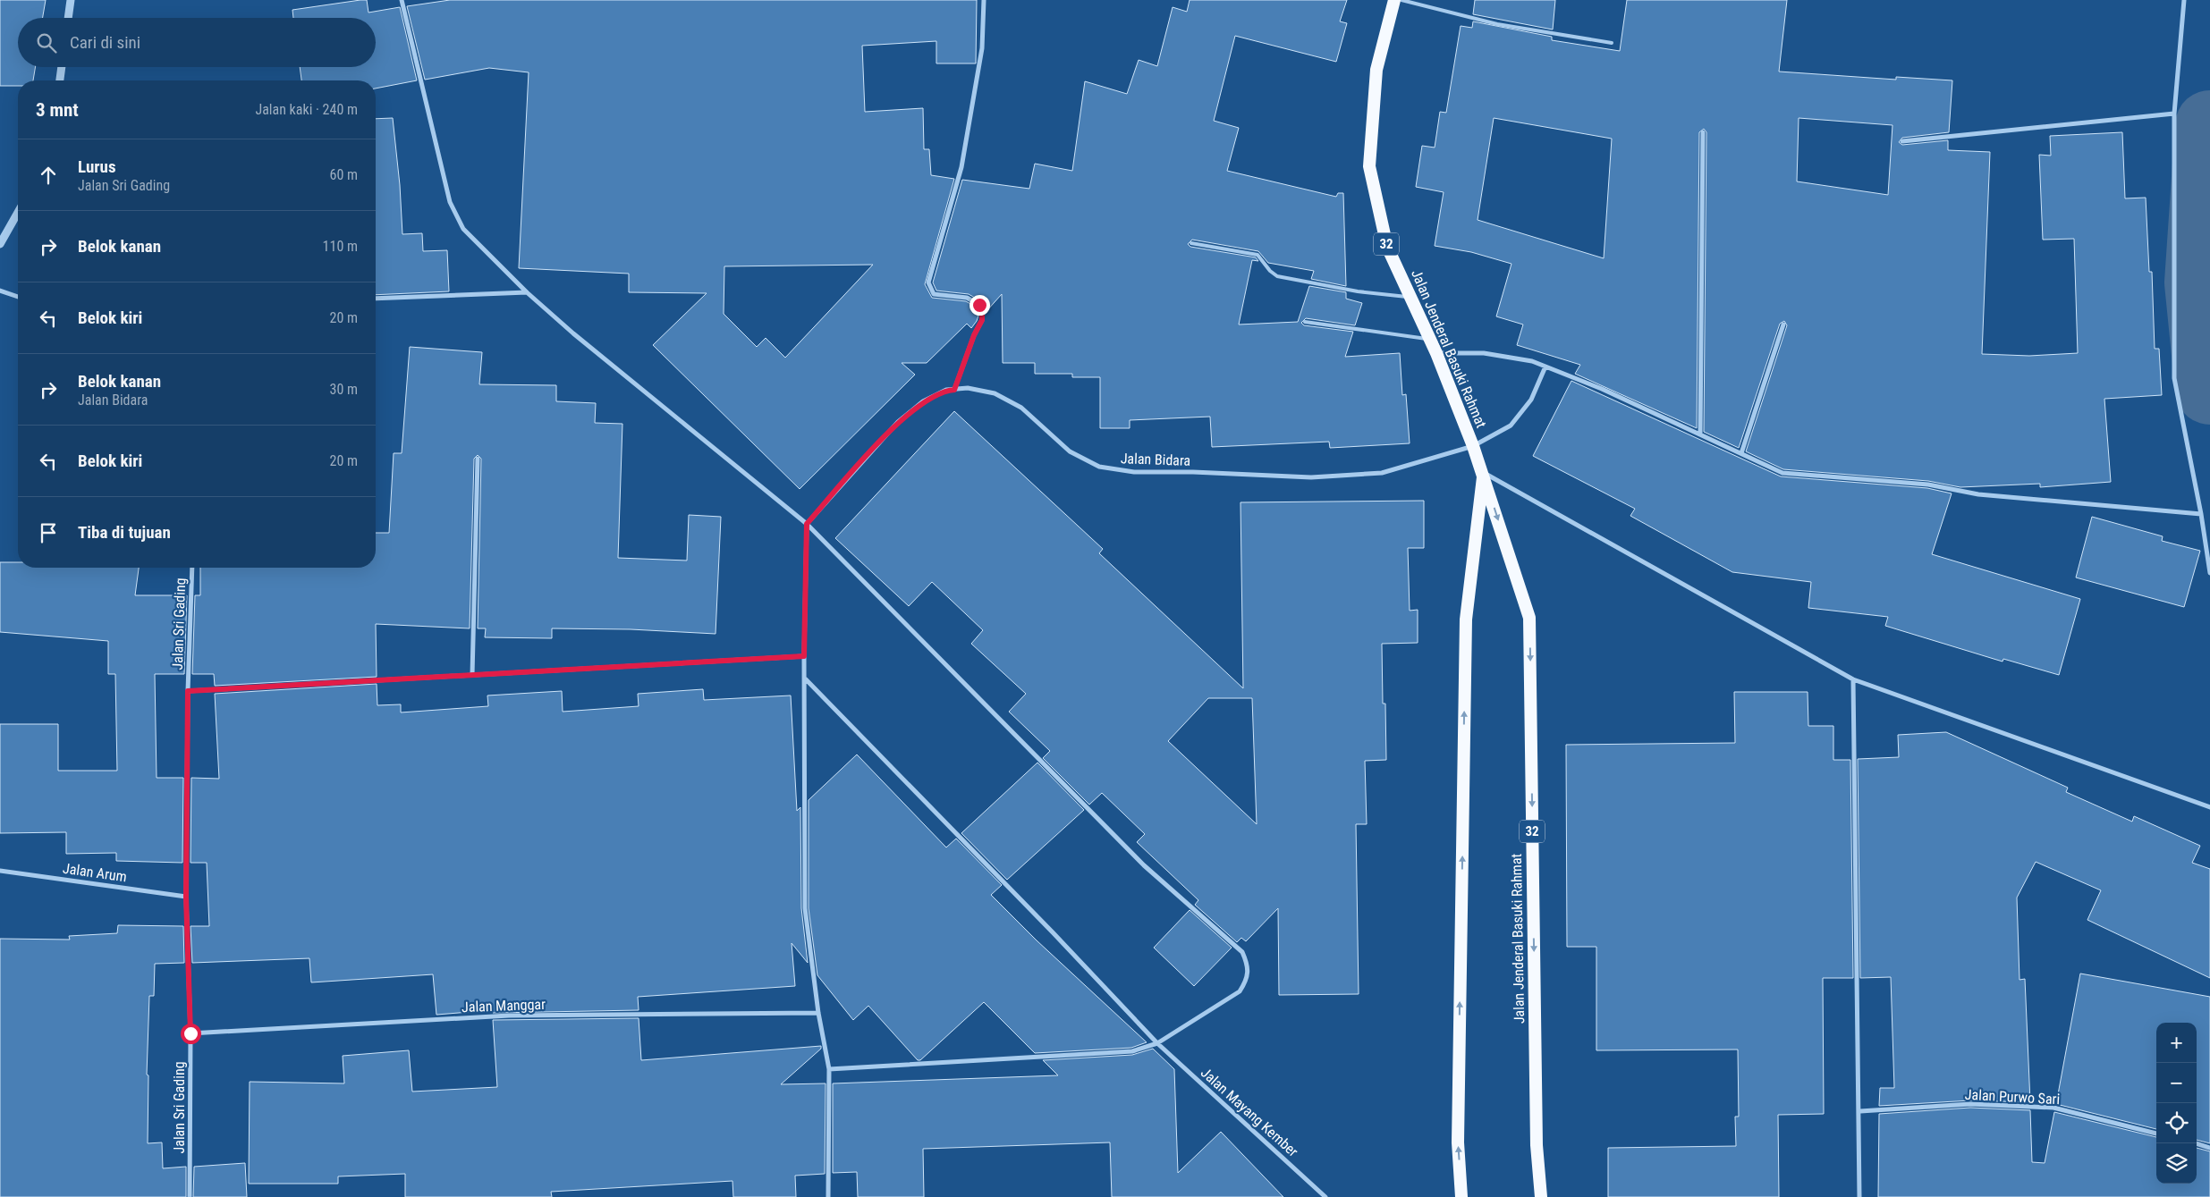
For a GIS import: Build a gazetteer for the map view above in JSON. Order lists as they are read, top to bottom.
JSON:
{
  "streets": {
    "highway": ["32", "Jalan Jenderal Basuki Rahmat"],
    "street": [
      "Jalan Bidara",
      "Jalan Sri Gading",
      "Jalan Arum",
      "Jalan Manggar",
      "Jalan Purwo Sari",
      "Jalan Mayang Kember"
    ]
  },
  "crossings": [
    ["Jalan Jenderal Basuki Rahmat", "Jalan Bidara"],
    ["Jalan Sri Gading", "Jalan Arum"],
    ["Jalan Sri Gading", "Jalan Manggar"]
  ],
  "page": {
    "search": "Cari di sini",
    "heading": ["3 mnt", "Jalan kaki · 240 m"],
    "list": [
      ["Lurus", "Jalan Sri Gading", "60 m"],
      ["Belok kanan", "110 m"],
      ["Belok kiri", "20 m"],
      ["Belok kanan", "Jalan Bidara", "30 m"],
      ["Belok kiri", "20 m"],
      "Tiba di tujuan"
    ],
    "map_buttons": ["+", "−"]
  }
}
